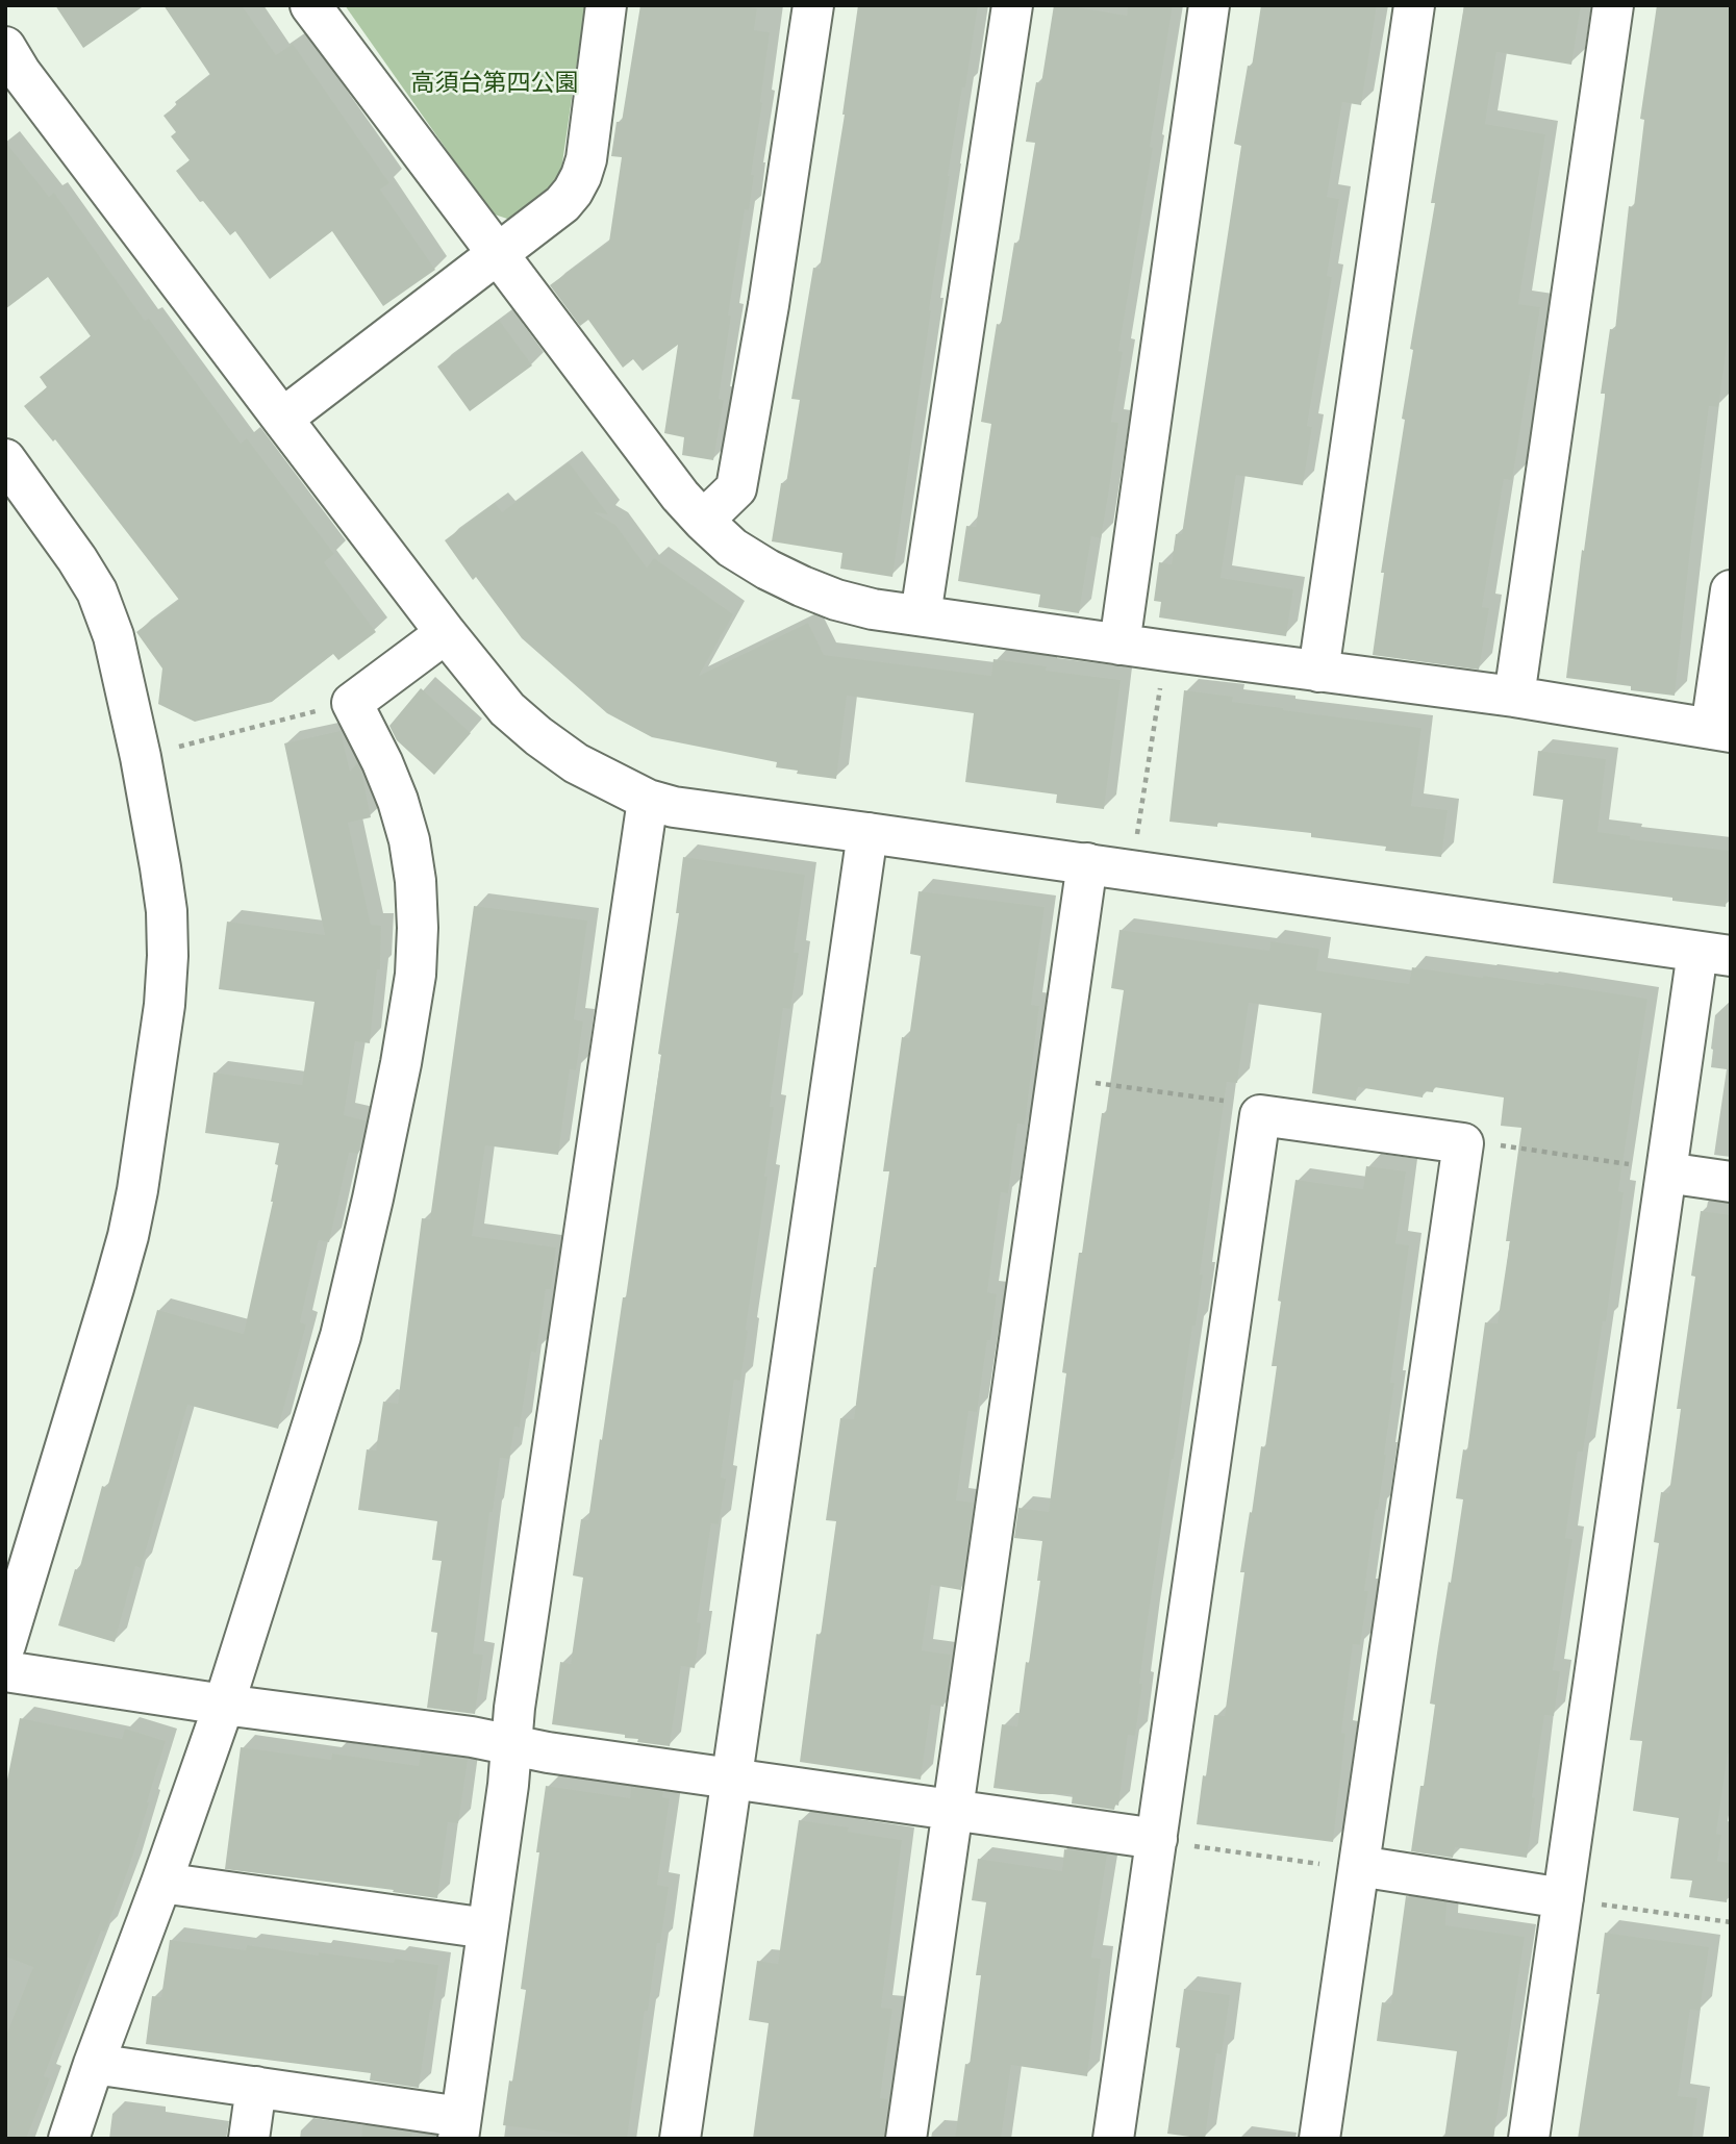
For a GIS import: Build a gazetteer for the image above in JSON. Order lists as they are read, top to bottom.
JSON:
{
  "parks": ["高須台第四公園"]
}
